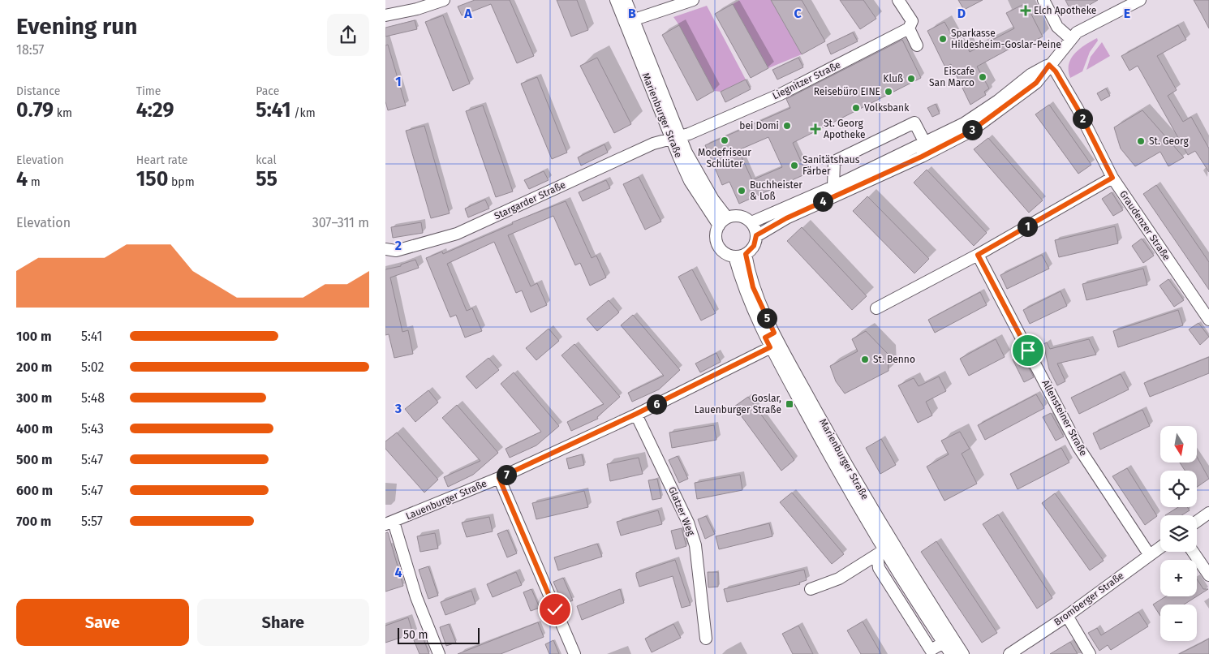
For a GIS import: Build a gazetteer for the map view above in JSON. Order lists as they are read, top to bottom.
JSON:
{
  "streets": {
    "street": [
      "Liegnitzer Straße",
      "Marienburger Straße",
      "Stargarder Straße",
      "Graudenzer Straße",
      "Allensteiner Straße",
      "Lauenburger Straße",
      "Glatzer Weg",
      "Bromberger Straße"
    ]
  },
  "crossings": [
    ["Liegnitzer Straße", "Marienburger Straße"],
    ["Liegnitzer Straße", "Stargarder Straße"],
    ["Marienburger Straße", "Stargarder Straße"],
    ["Marienburger Straße", "Lauenburger Straße"],
    ["Allensteiner Straße", "Bromberger Straße"],
    ["Lauenburger Straße", "Glatzer Weg"]
  ],
  "places": {
    "health": ["Elch Apotheke", "St. Georg Apotheke"],
    "other": [
      "Sparkasse Hildesheim-Goslar-Peine",
      "Eiscafe San Marco",
      "Kluß",
      "Reisebüro EINE",
      "Volksbank",
      "bei Domi",
      "Modefriseur Schlüter",
      "St. Georg",
      "Sanitätshaus Färber",
      "Buchheister & Loß",
      "St. Benno"
    ],
    "transit": ["Goslar, Lauenburger Straße"]
  },
  "scale_bar": "50 m",
  "north": "bottom",
  "page": {
    "heading": ["Evening run", "18:57"],
    "stats": [
      ["Distance", "0.79 km"],
      ["Time", "4:29"],
      ["Pace", "5:41 /km"],
      ["Elevation", "4 m"],
      ["Heart rate", "150 bpm"],
      ["kcal", "55"]
    ],
    "pins": [
      "2",
      "3",
      "4",
      "1",
      "5",
      "6",
      "7"
    ],
    "chart": ["Elevation", "307–311 m"],
    "list": [
      {
        "name": "100 m",
        "note": "5:41"
      },
      {
        "name": "200 m",
        "note": "5:02"
      },
      {
        "name": "300 m",
        "note": "5:48"
      },
      {
        "name": "400 m",
        "note": "5:43"
      },
      {
        "name": "500 m",
        "note": "5:47"
      },
      {
        "name": "600 m",
        "note": "5:47"
      },
      {
        "name": "700 m",
        "note": "5:57"
      }
    ],
    "map_buttons": ["+", "−"],
    "buttons": ["Save", "Share"],
    "scale": "50 m"
  },
  "grid": {
    "columns": [
      "A",
      "B",
      "C",
      "D",
      "E"
    ],
    "rows": [
      "1",
      "2",
      "3",
      "4"
    ]
  }
}
